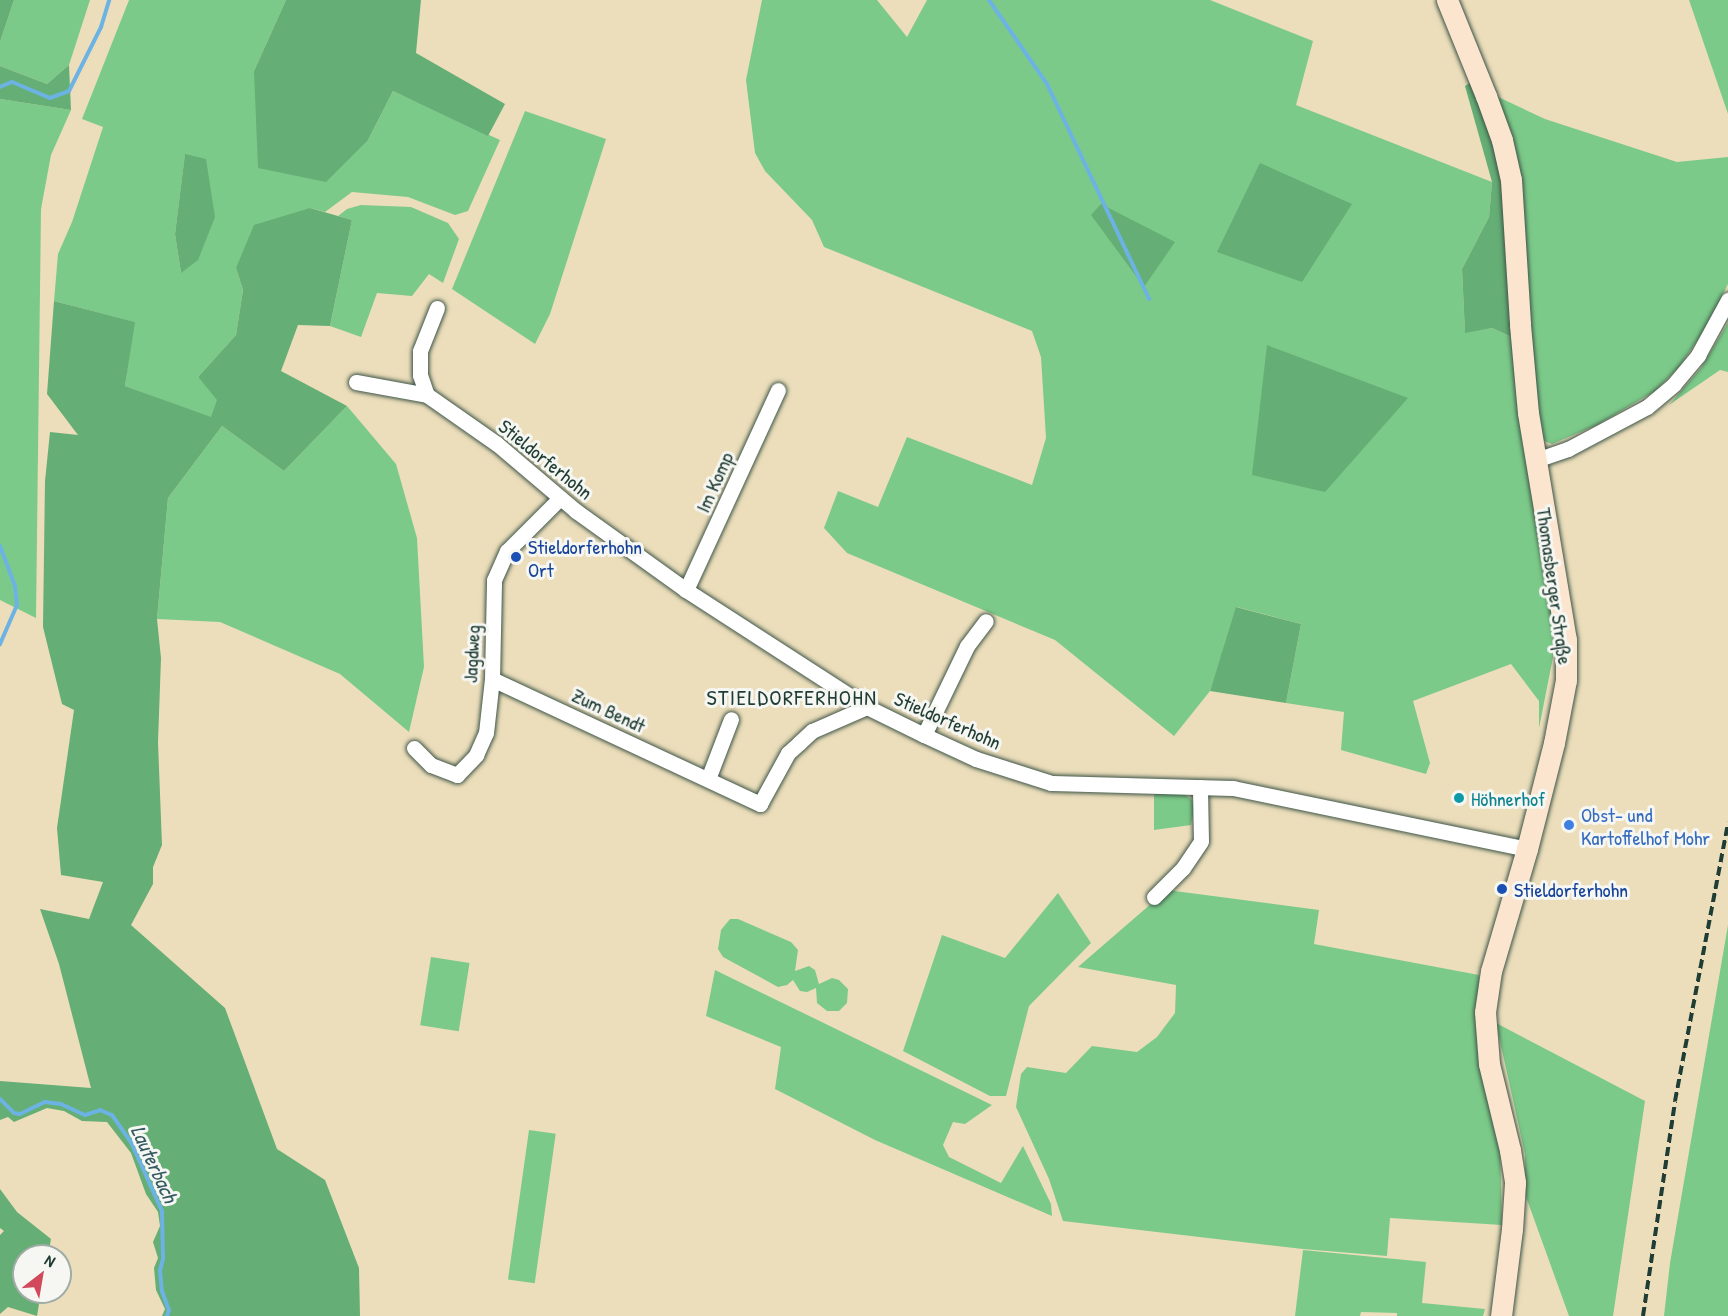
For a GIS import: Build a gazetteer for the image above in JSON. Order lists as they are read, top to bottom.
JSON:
{
  "streets": {
    "main road": ["Thomasberger Straße"],
    "street": [
      "Stieldorferhohn",
      "Im Komp",
      "Jagdweg",
      "Zum Bendt"
    ]
  },
  "crossings": [
    ["Stieldorferhohn", "Im Komp"],
    ["Stieldorferhohn", "Thomasberger Straße"],
    ["Stieldorferhohn", "Jagdweg"],
    ["Stieldorferhohn", "Zum Bendt"],
    ["Jagdweg", "Zum Bendt"]
  ],
  "districts": ["STIELDORFERHOHN"],
  "water": ["Lauterbach"],
  "places": [
    "Stieldorferhohn Ort",
    "Höhnerhof",
    "Obst- und Kartoffelhof Mohr",
    "Stieldorferhohn"
  ],
  "north": "top right"
}
